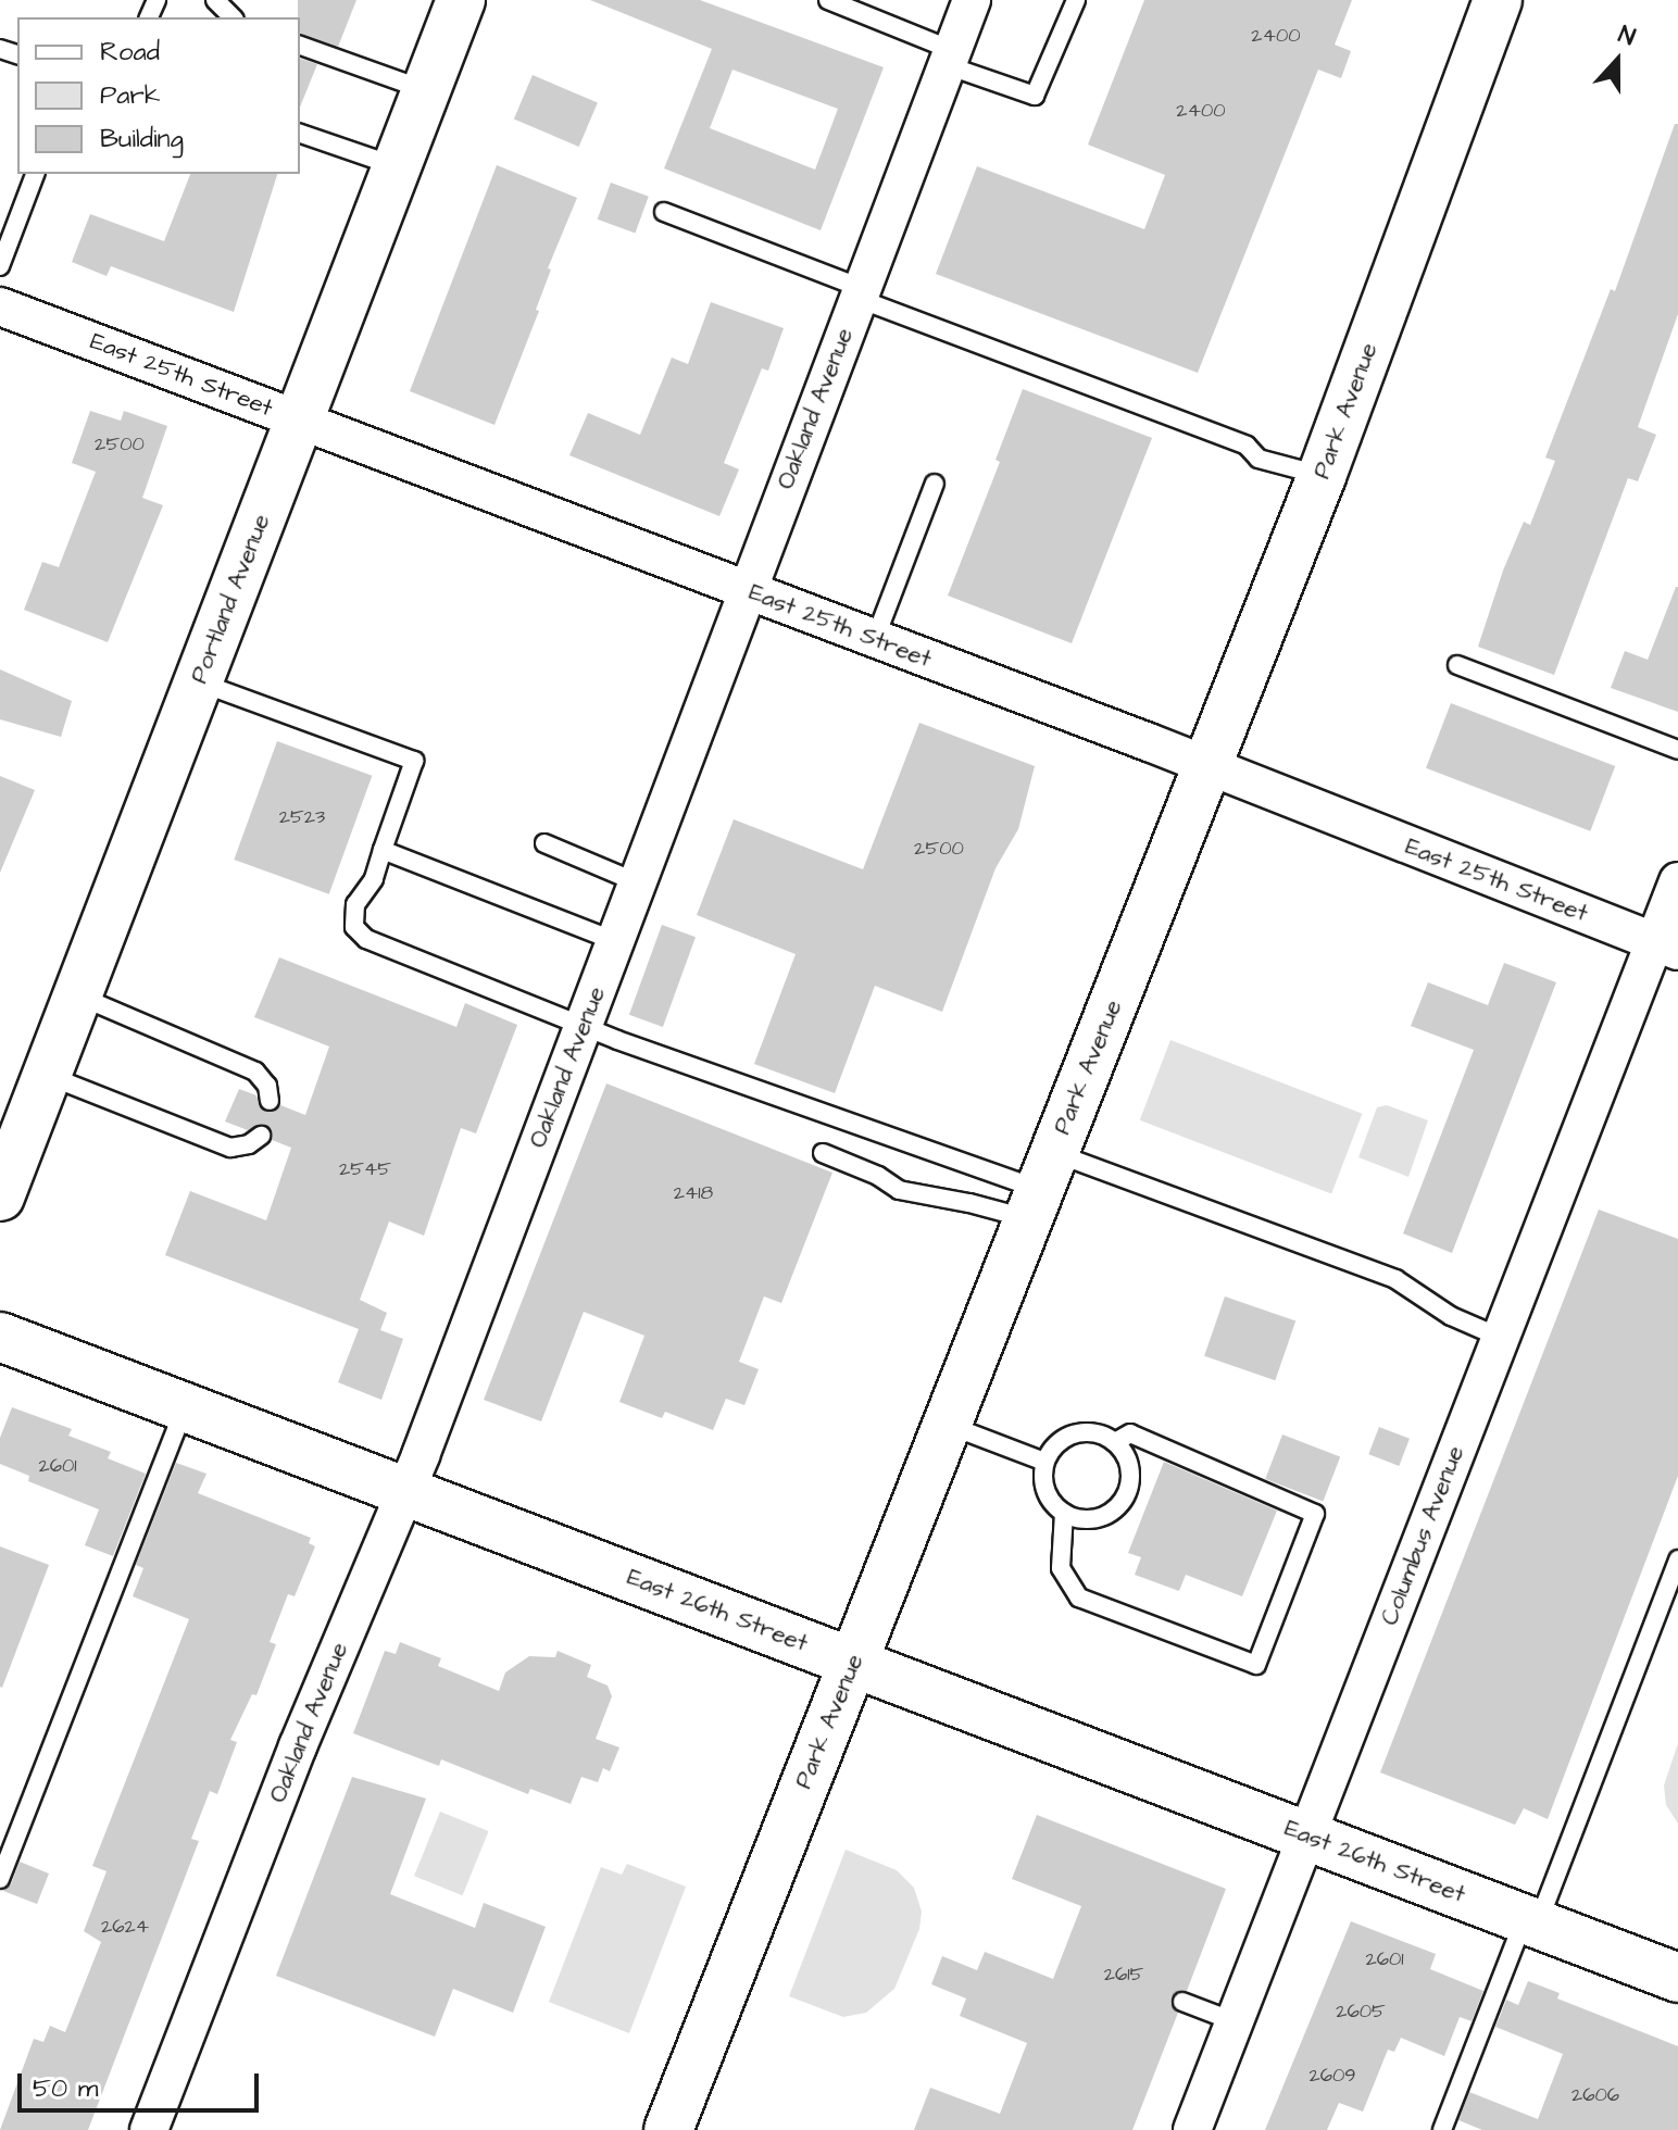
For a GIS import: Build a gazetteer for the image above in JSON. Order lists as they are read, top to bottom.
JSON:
{
  "streets": {
    "street": [
      "East 25th Street",
      "Oakland Avenue",
      "Park Avenue",
      "Portland Avenue",
      "Columbus Avenue",
      "East 26th Street"
    ]
  },
  "crossings": [
    ["East 25th Street", "Oakland Avenue"],
    ["East 25th Street", "Park Avenue"],
    ["East 25th Street", "Portland Avenue"],
    ["East 25th Street", "Columbus Avenue"],
    ["Oakland Avenue", "East 26th Street"],
    ["Park Avenue", "East 26th Street"],
    ["Columbus Avenue", "East 26th Street"]
  ],
  "house_numbers": [
    "2400",
    "2400",
    "2500",
    "2523",
    "2500",
    "2545",
    "2418",
    "2601",
    "2624",
    "2601",
    "2615",
    "2605",
    "2609",
    "2606"
  ],
  "legend": ["Road", "Park", "Building"],
  "scale_bar": "50 m",
  "north": "top"
}
